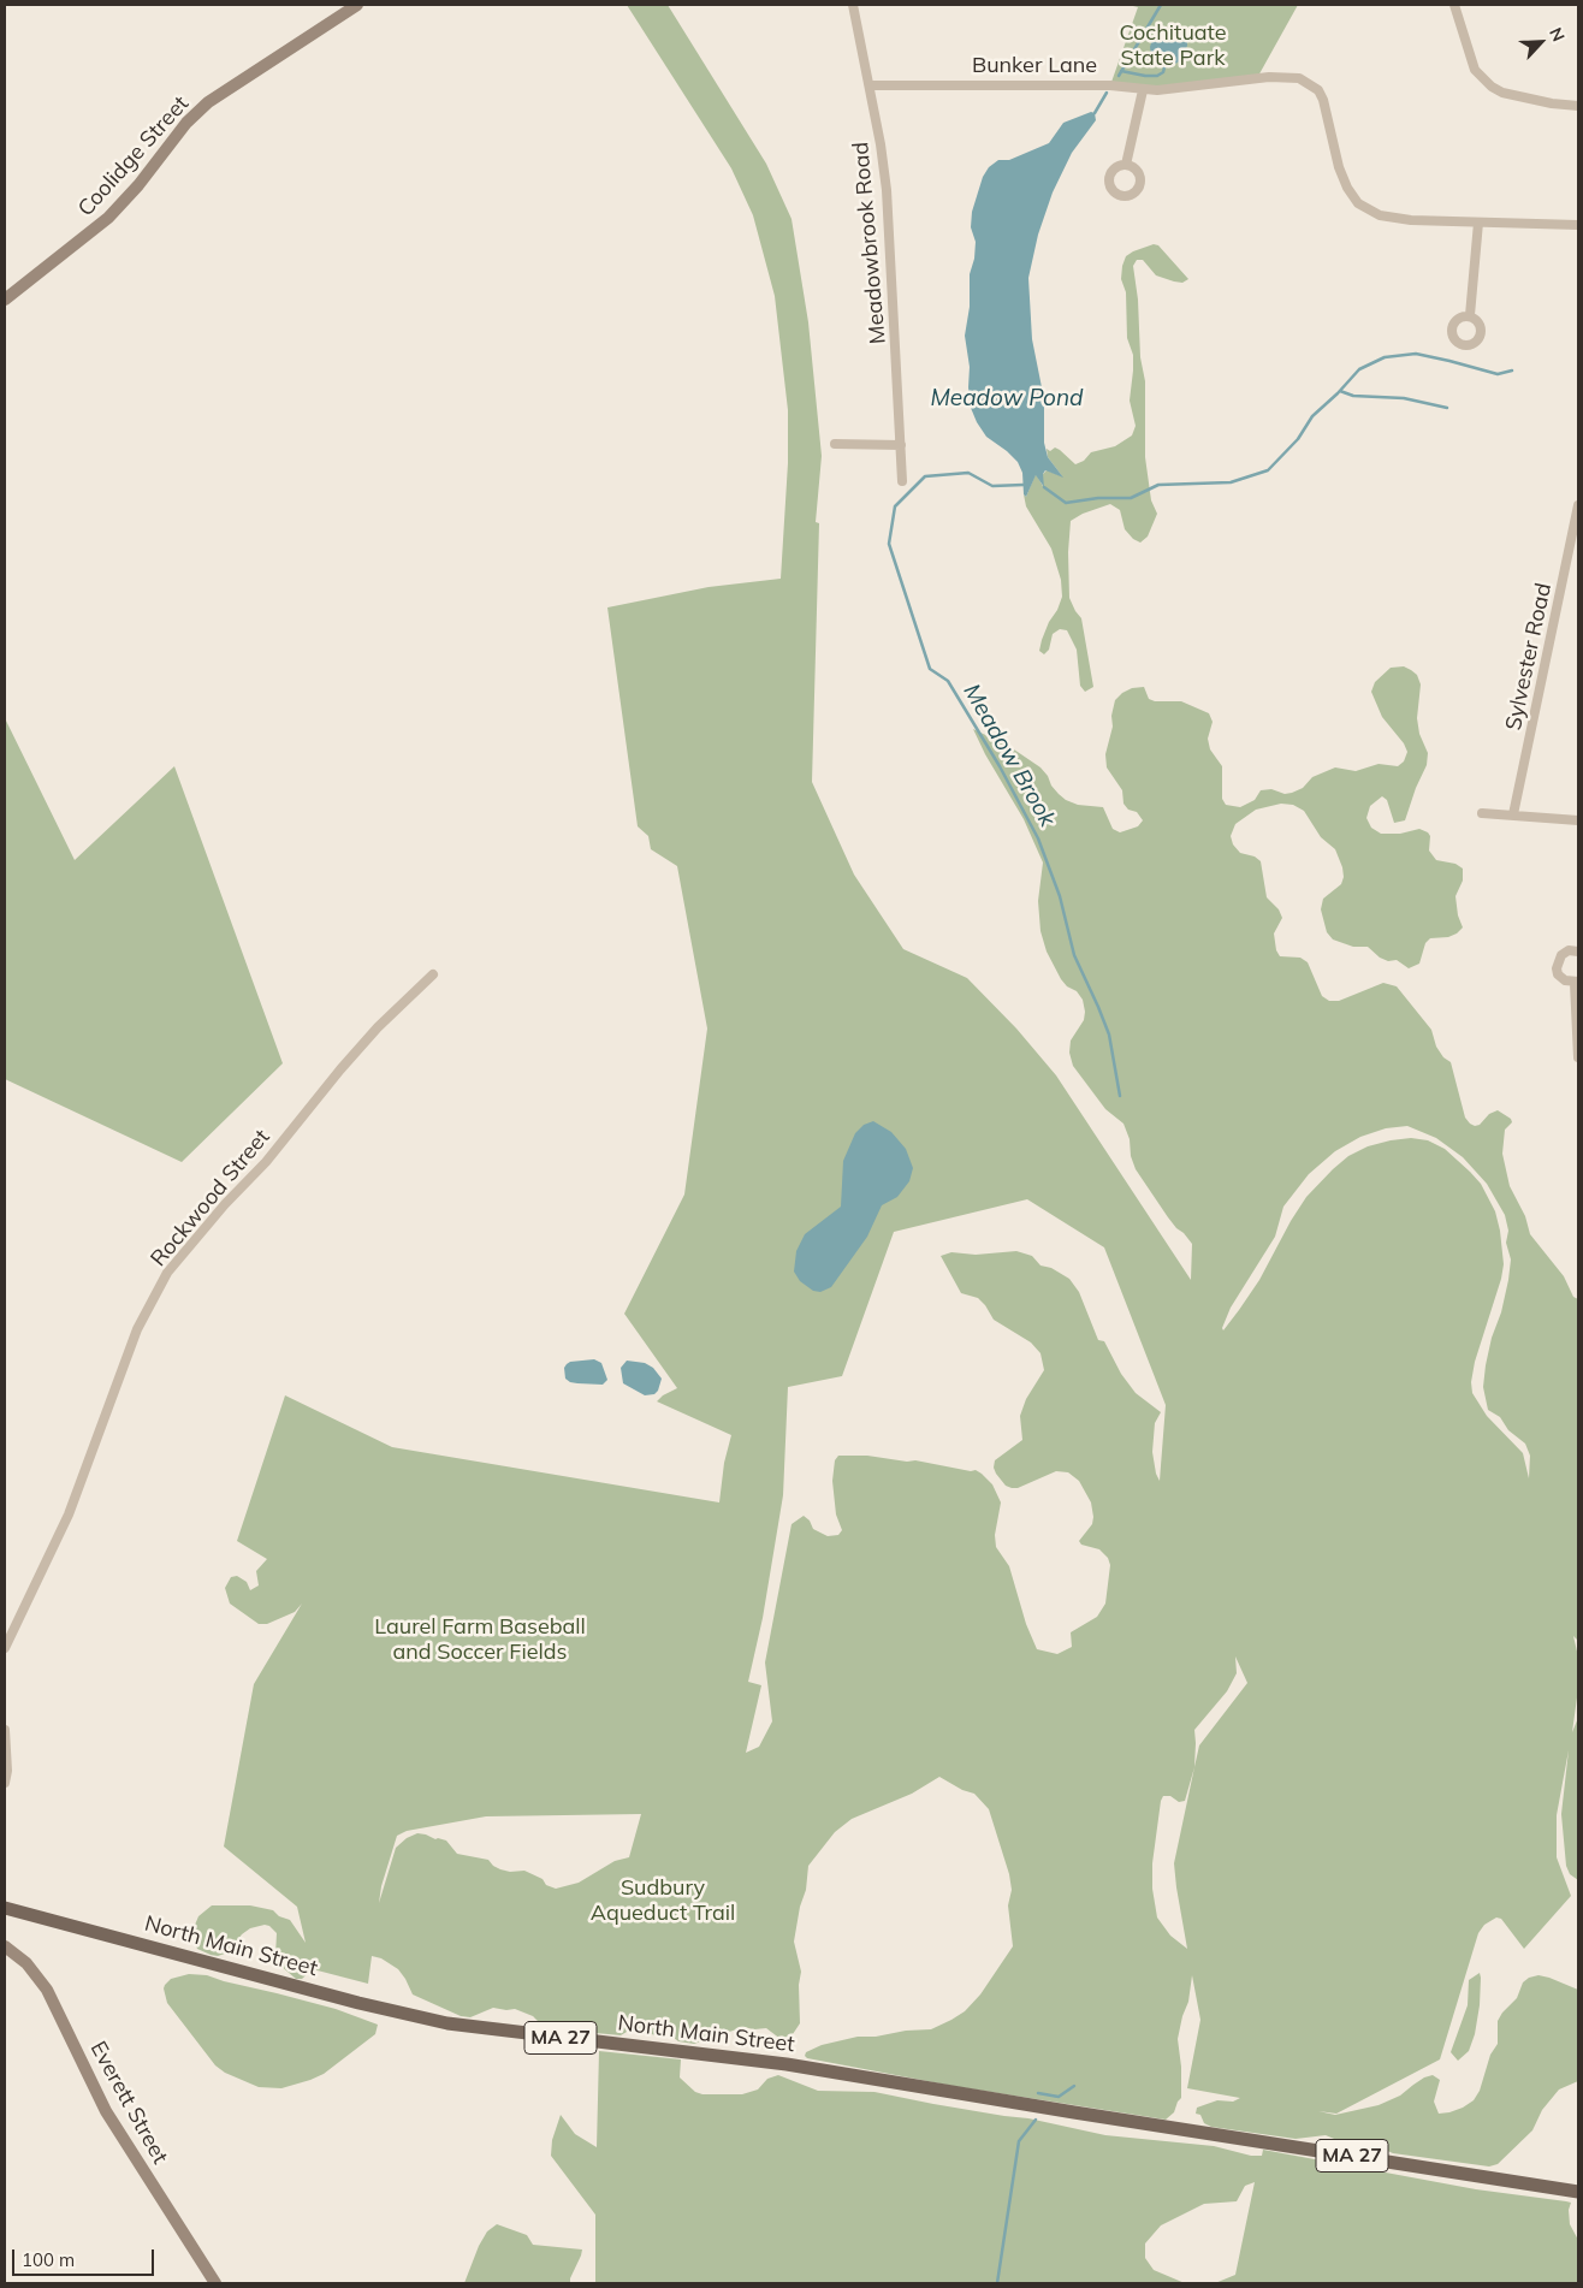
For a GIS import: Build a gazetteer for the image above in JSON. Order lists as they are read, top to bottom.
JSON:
{
  "streets": {
    "main road": [
      "Coolidge Street",
      "North Main Street",
      "MA 27",
      "Everett Street"
    ],
    "street": [
      "Bunker Lane",
      "Meadowbrook Road",
      "Sylvester Road",
      "Rockwood Street"
    ]
  },
  "crossings": [
    ["Bunker Lane", "Meadowbrook Road"]
  ],
  "water": ["Meadow Pond", "Meadow Brook"],
  "parks": ["Cochituate State Park", "Laurel Farm Baseball and Soccer Fields", "Sudbury Aqueduct Trail"],
  "scale_bar": "100 m",
  "north": "top right"
}
